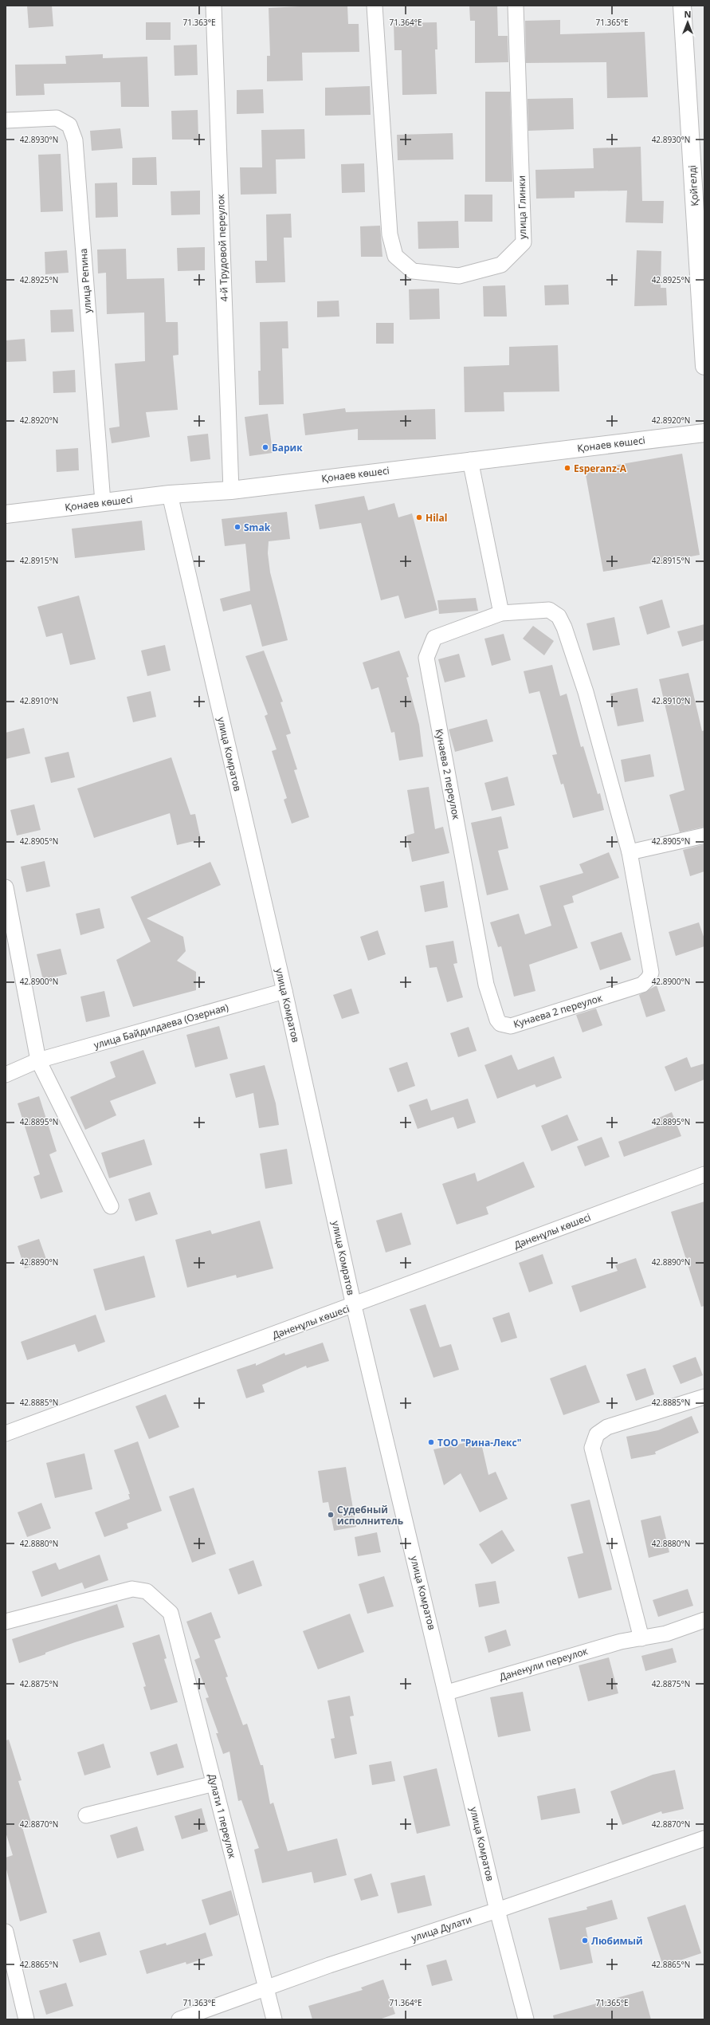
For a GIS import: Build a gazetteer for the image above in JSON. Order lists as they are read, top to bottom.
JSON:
{
  "streets": {
    "main road": ["Қойгелді", "Қонаев көшесі"],
    "street": [
      "улица Глинки",
      "4-й Трудовой переулок",
      "улица Репина",
      "улица Комратов",
      "Кунаева 2 переулок",
      "улица Байдилдаева (Озерная)",
      "Дәненұлы көшесі",
      "Даненули переулок",
      "Дулати 1 переулок",
      "улица Дулати"
    ]
  },
  "crossings": [
    ["4-й Трудовой переулок", "Қонаев көшесі"],
    ["улица Репина", "Қонаев көшесі"],
    ["Қонаев көшесі", "улица Комратов"],
    ["улица Комратов", "улица Байдилдаева (Озерная)"],
    ["улица Комратов", "Дәненұлы көшесі"],
    ["улица Комратов", "Даненули переулок"],
    ["улица Комратов", "улица Дулати"],
    ["Дулати 1 переулок", "улица Дулати"]
  ],
  "places": [
    "Барик",
    "Esperanz-A",
    "Hilal",
    "Smak",
    "ТОО \"Рина-Лекс\"",
    "Судебный исполнитель",
    "Любимый"
  ],
  "north": "top",
  "coordinates": [
    "71.363°E",
    "71.364°E",
    "71.365°E",
    "42.8930°N",
    "42.8925°N",
    "42.8920°N",
    "42.8915°N",
    "42.8910°N",
    "42.8905°N",
    "42.8900°N",
    "42.8895°N",
    "42.8890°N",
    "42.8885°N",
    "42.8880°N",
    "42.8875°N",
    "42.8870°N",
    "42.8865°N"
  ]
}
